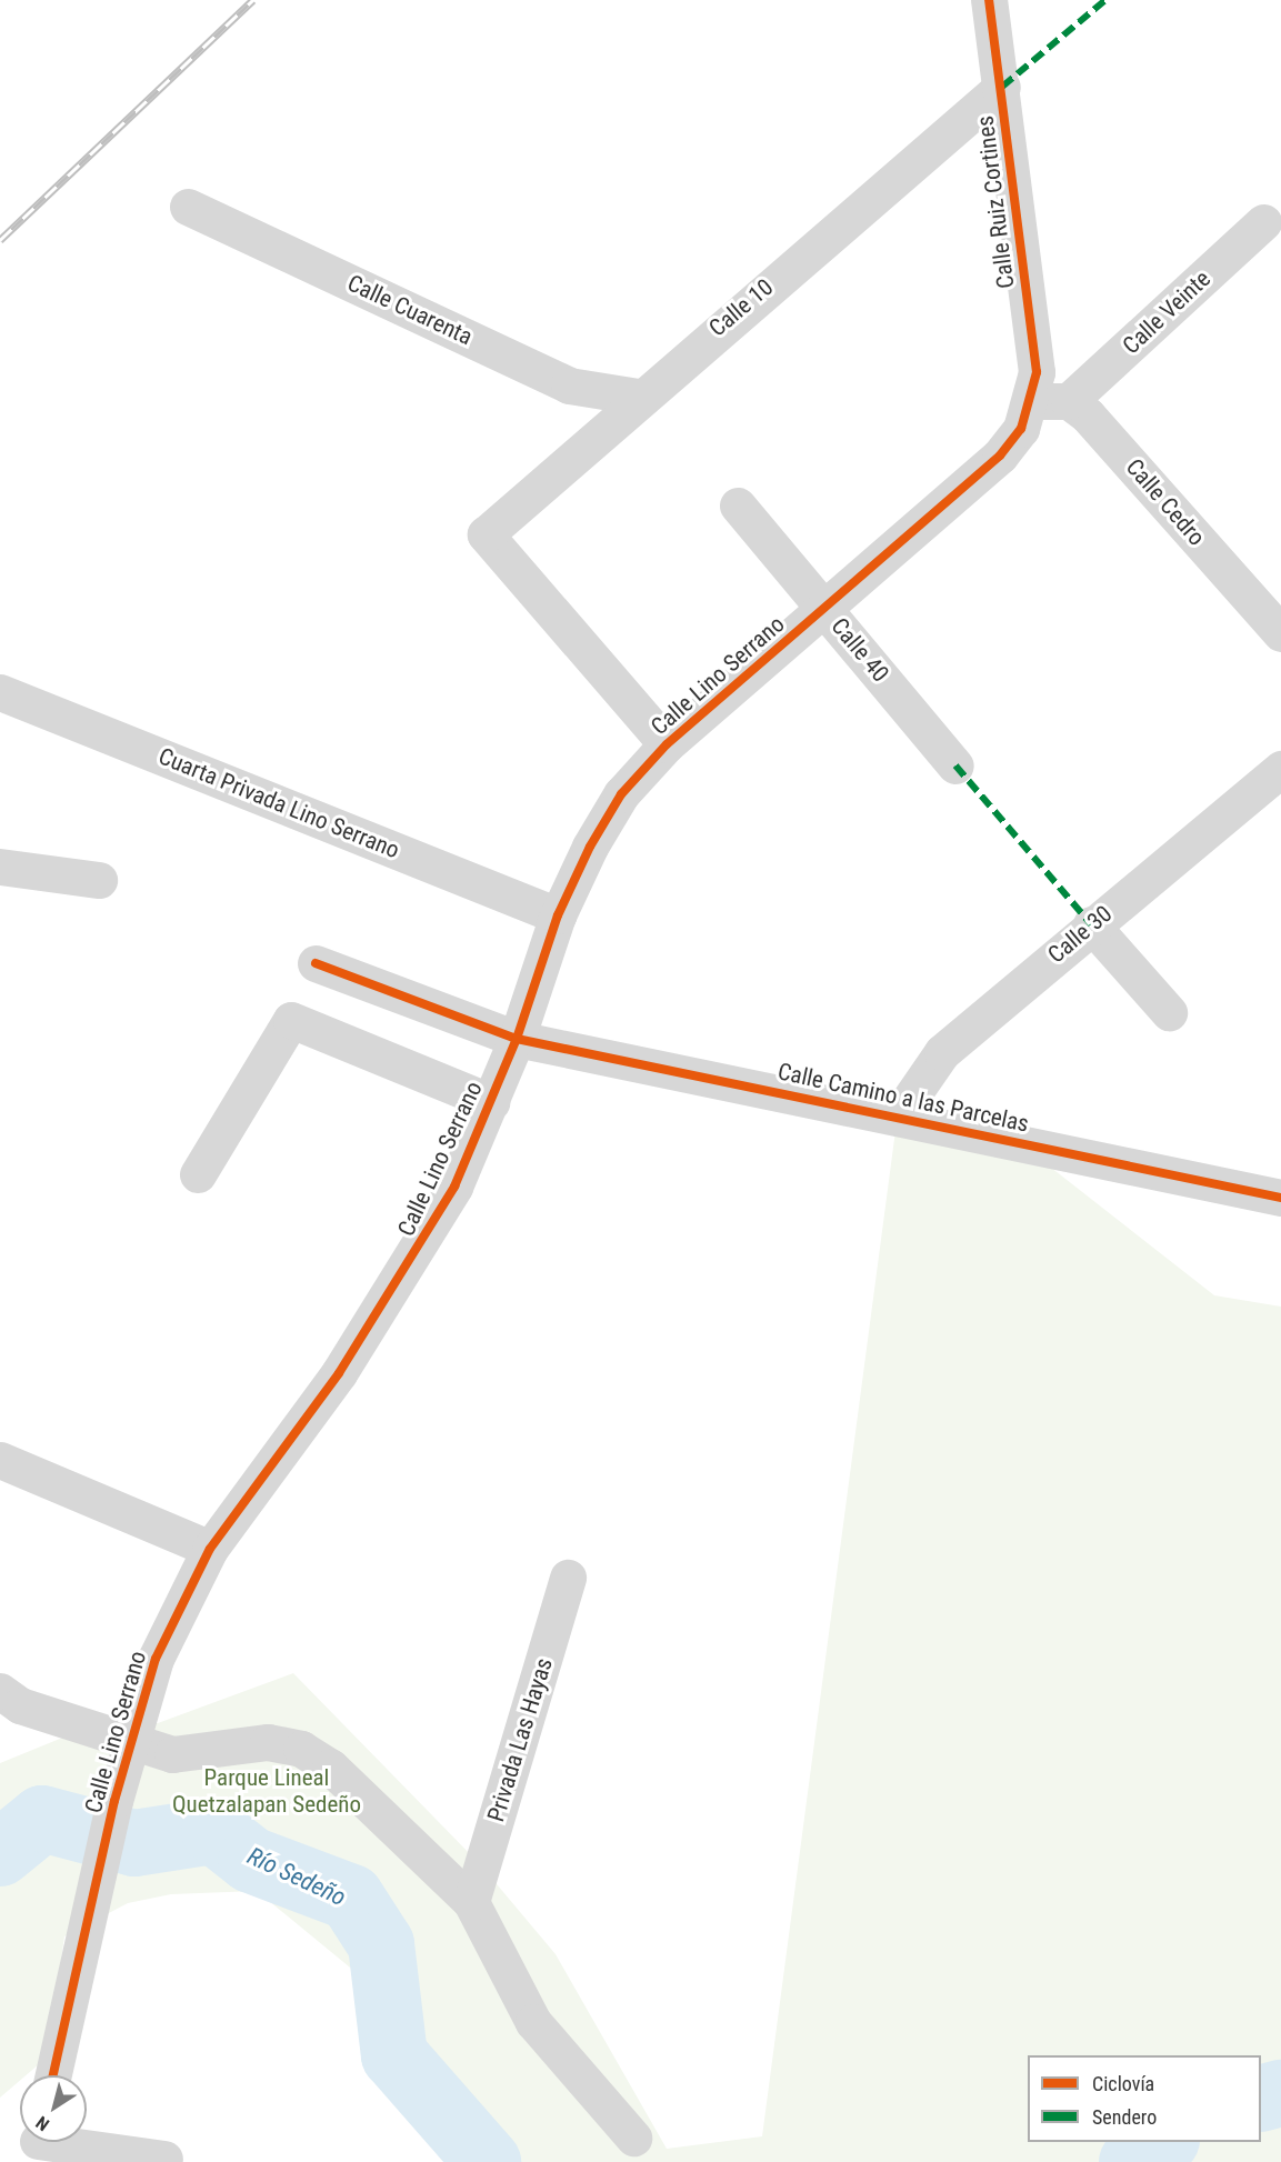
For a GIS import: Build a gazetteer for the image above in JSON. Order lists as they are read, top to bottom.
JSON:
{
  "streets": {
    "street": [
      "Calle Ruiz Cortines",
      "Calle 10",
      "Calle Cuarenta",
      "Calle Veinte",
      "Calle Cedro",
      "Calle 40",
      "Calle Lino Serrano",
      "Cuarta Privada Lino Serrano",
      "Calle 30",
      "Calle Camino a las Parcelas",
      "Privada Las Hayas"
    ]
  },
  "crossings": [
    ["Calle Ruiz Cortines", "Calle 10"],
    ["Calle Ruiz Cortines", "Calle Lino Serrano"],
    ["Calle 10", "Calle Cuarenta"],
    ["Calle 10", "Calle Lino Serrano"],
    ["Calle Veinte", "Calle Cedro"],
    ["Calle 40", "Calle Lino Serrano"],
    ["Calle Lino Serrano", "Cuarta Privada Lino Serrano"],
    ["Calle Lino Serrano", "Calle Camino a las Parcelas"],
    ["Calle 30", "Calle Camino a las Parcelas"]
  ],
  "water": ["Río Sedeño"],
  "parks": ["Parque Lineal Quetzalapan Sedeño"],
  "legend": ["Ciclovía", "Sendero"],
  "north": "bottom left"
}
